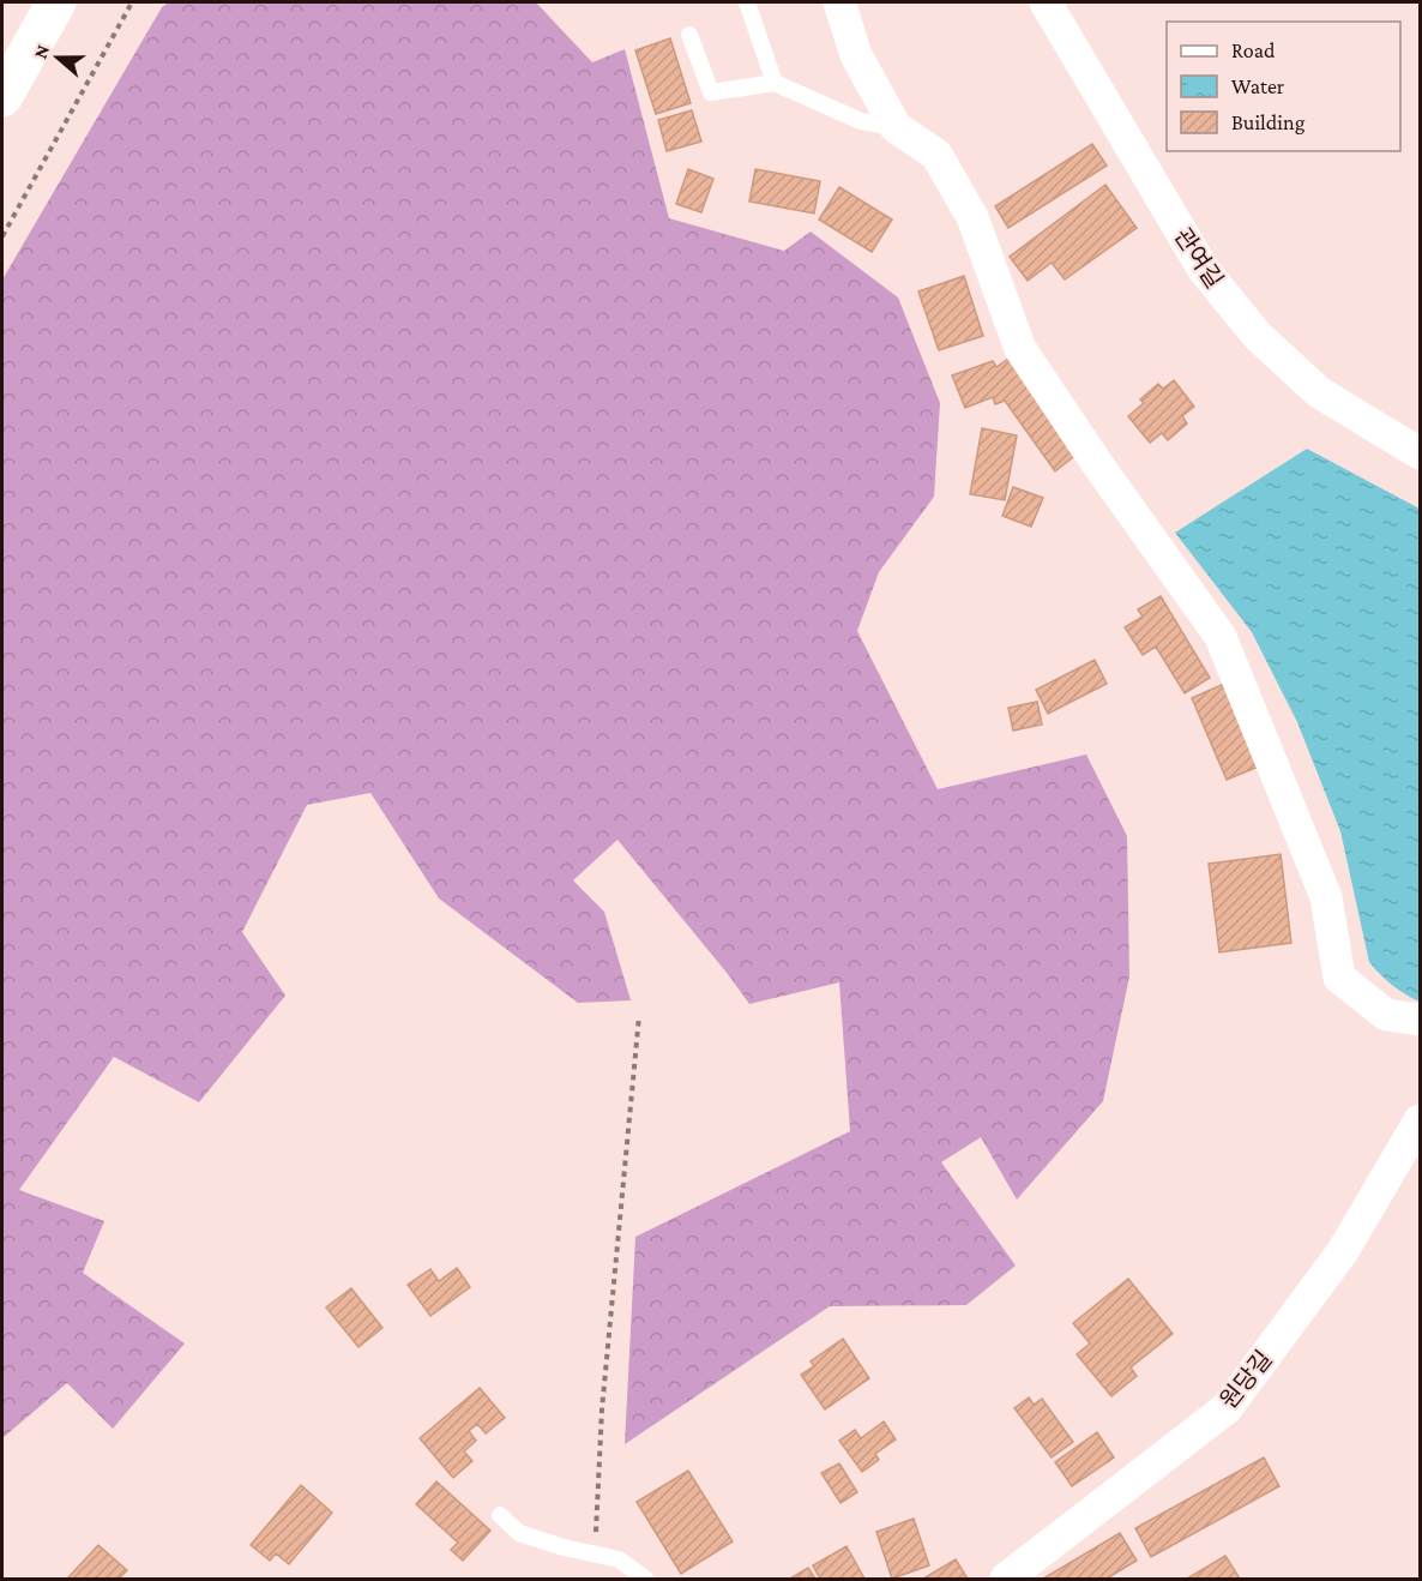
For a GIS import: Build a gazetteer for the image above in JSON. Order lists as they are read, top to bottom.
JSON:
{
  "streets": {
    "street": ["관여길", "원당길"]
  },
  "legend": ["Road", "Water", "Building"],
  "north": "left"
}
